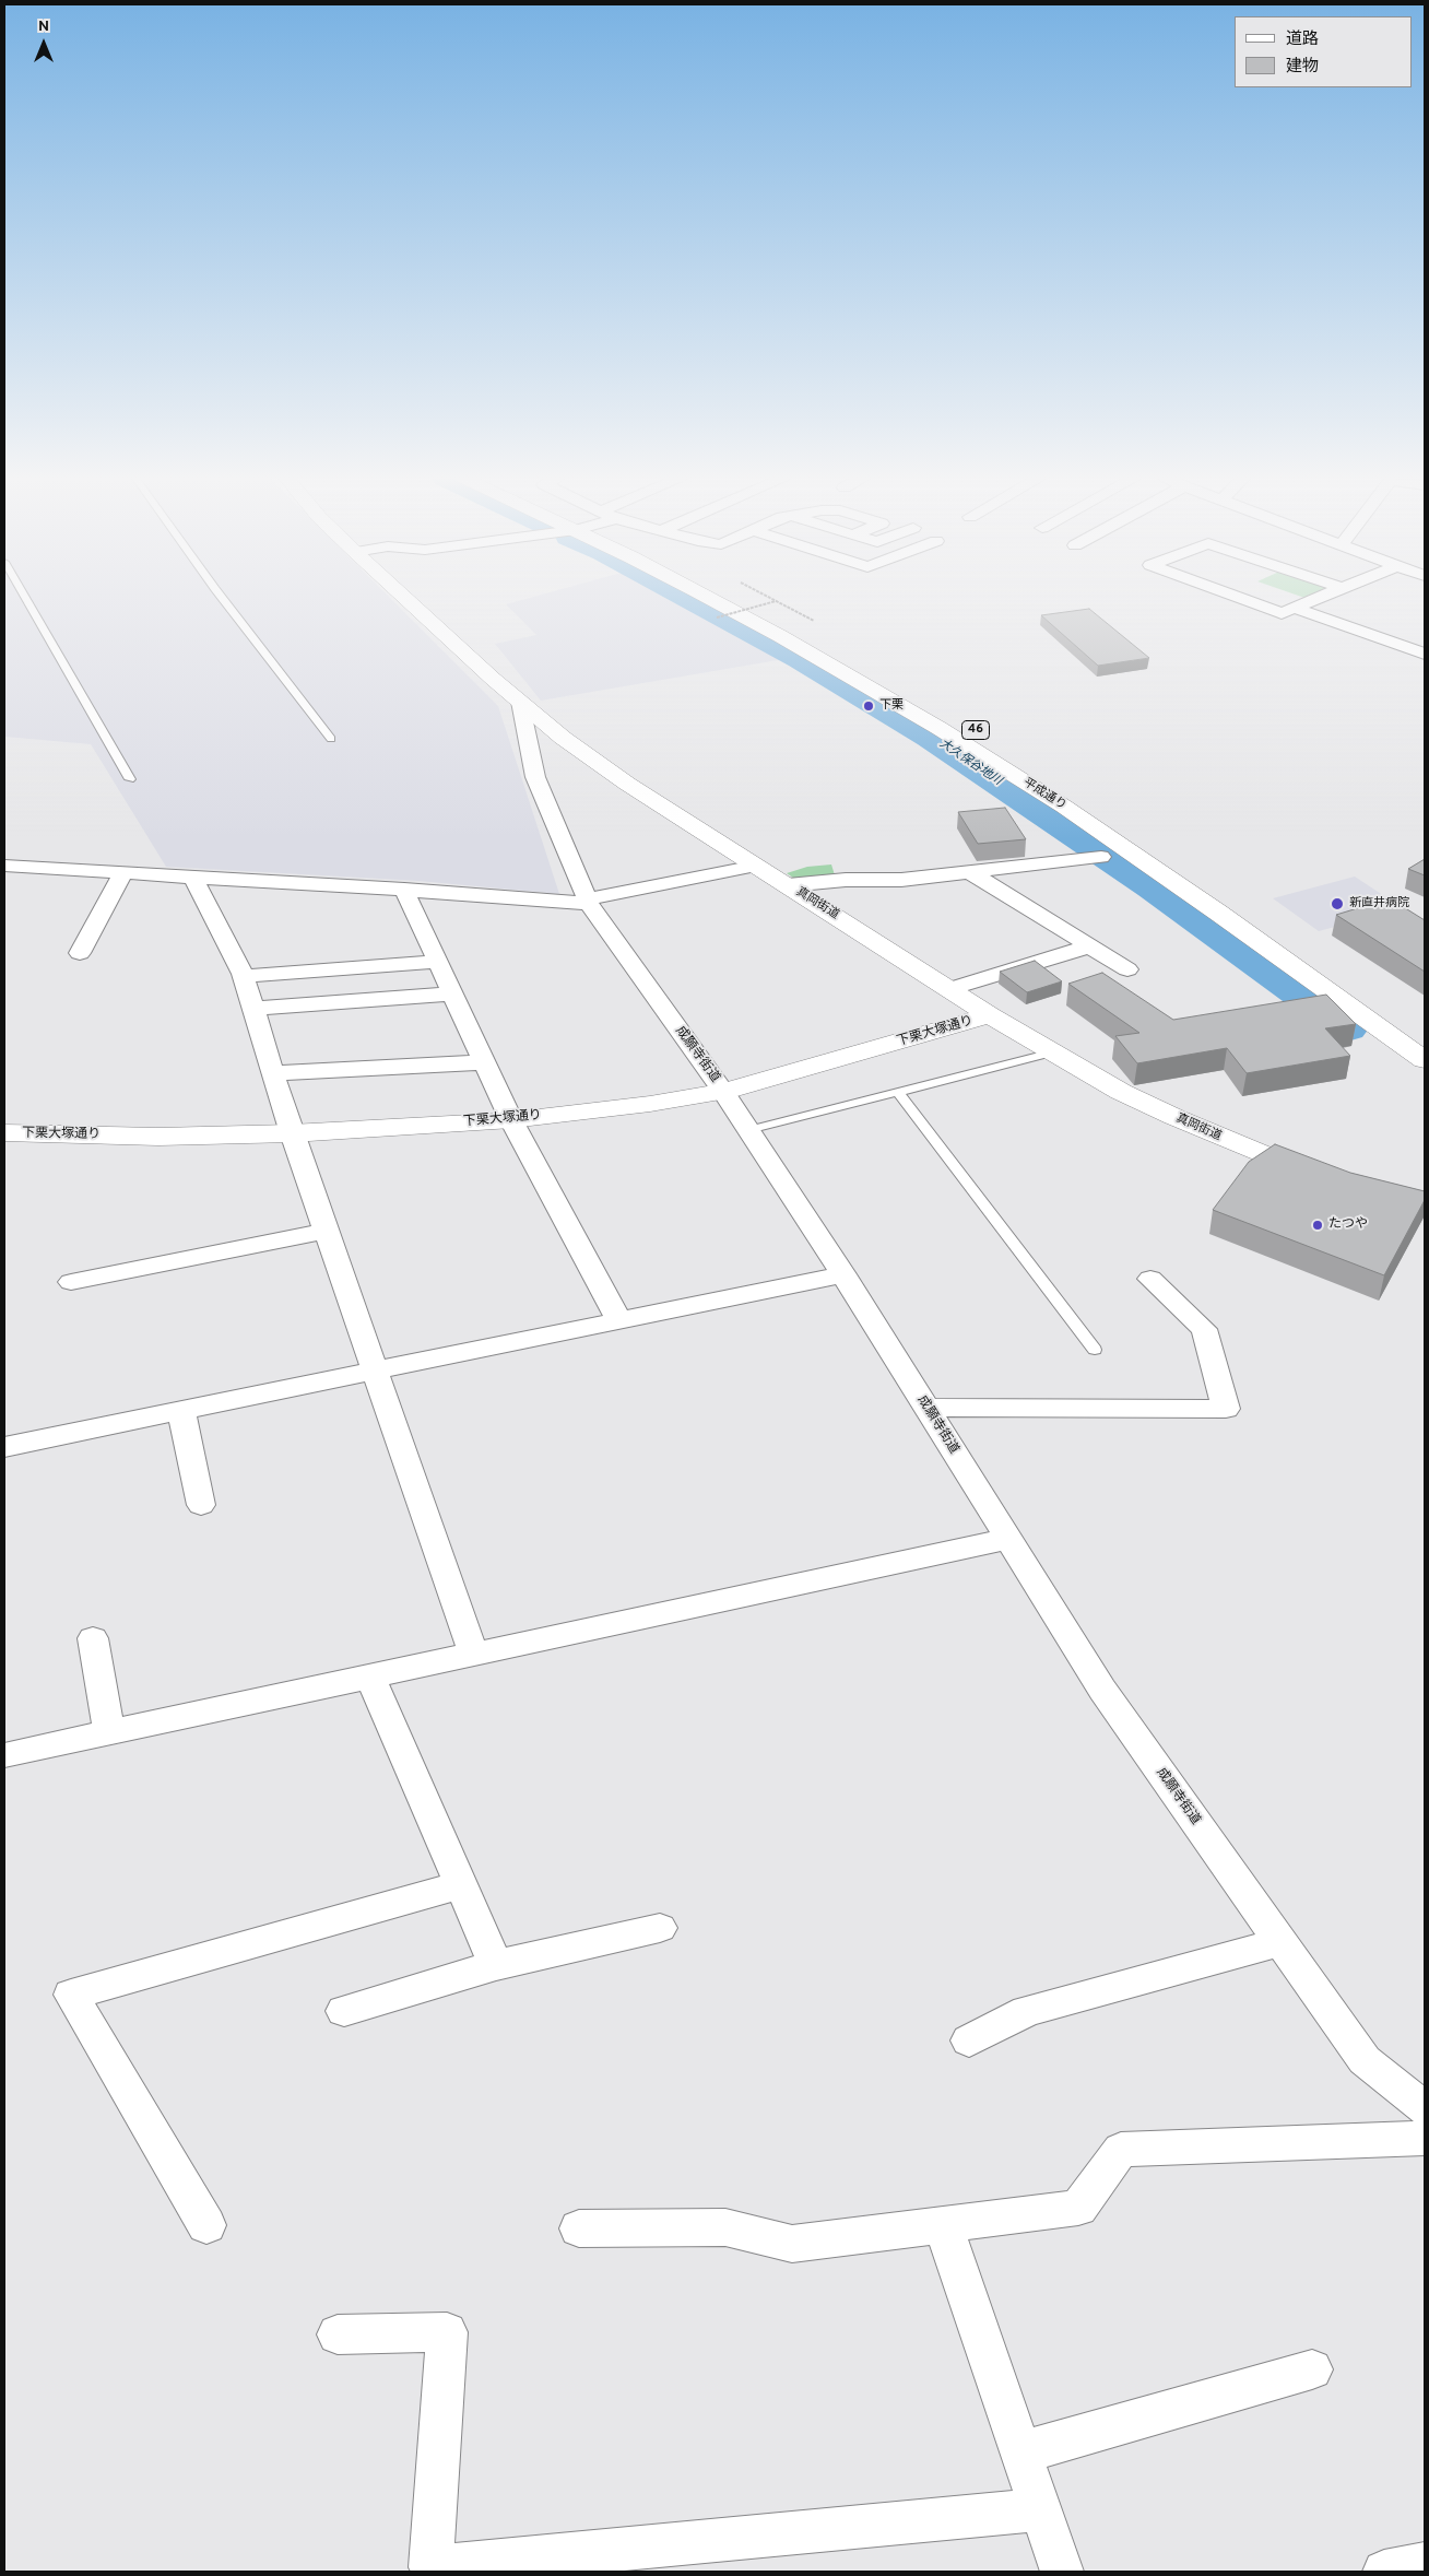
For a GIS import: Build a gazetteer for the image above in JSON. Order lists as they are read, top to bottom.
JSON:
{
  "streets": {
    "main road": [
      "46",
      "平成通り",
      "真岡街道",
      "下栗大塚通り"
    ],
    "street": ["成願寺街道"]
  },
  "crossings": [
    ["真岡街道", "下栗大塚通り"],
    ["真岡街道", "成願寺街道"],
    ["下栗大塚通り", "成願寺街道"]
  ],
  "water": ["大久保谷地川"],
  "places": ["下栗", "新直井病院", "たつや"],
  "legend": ["道路", "建物"],
  "north": "top"
}
